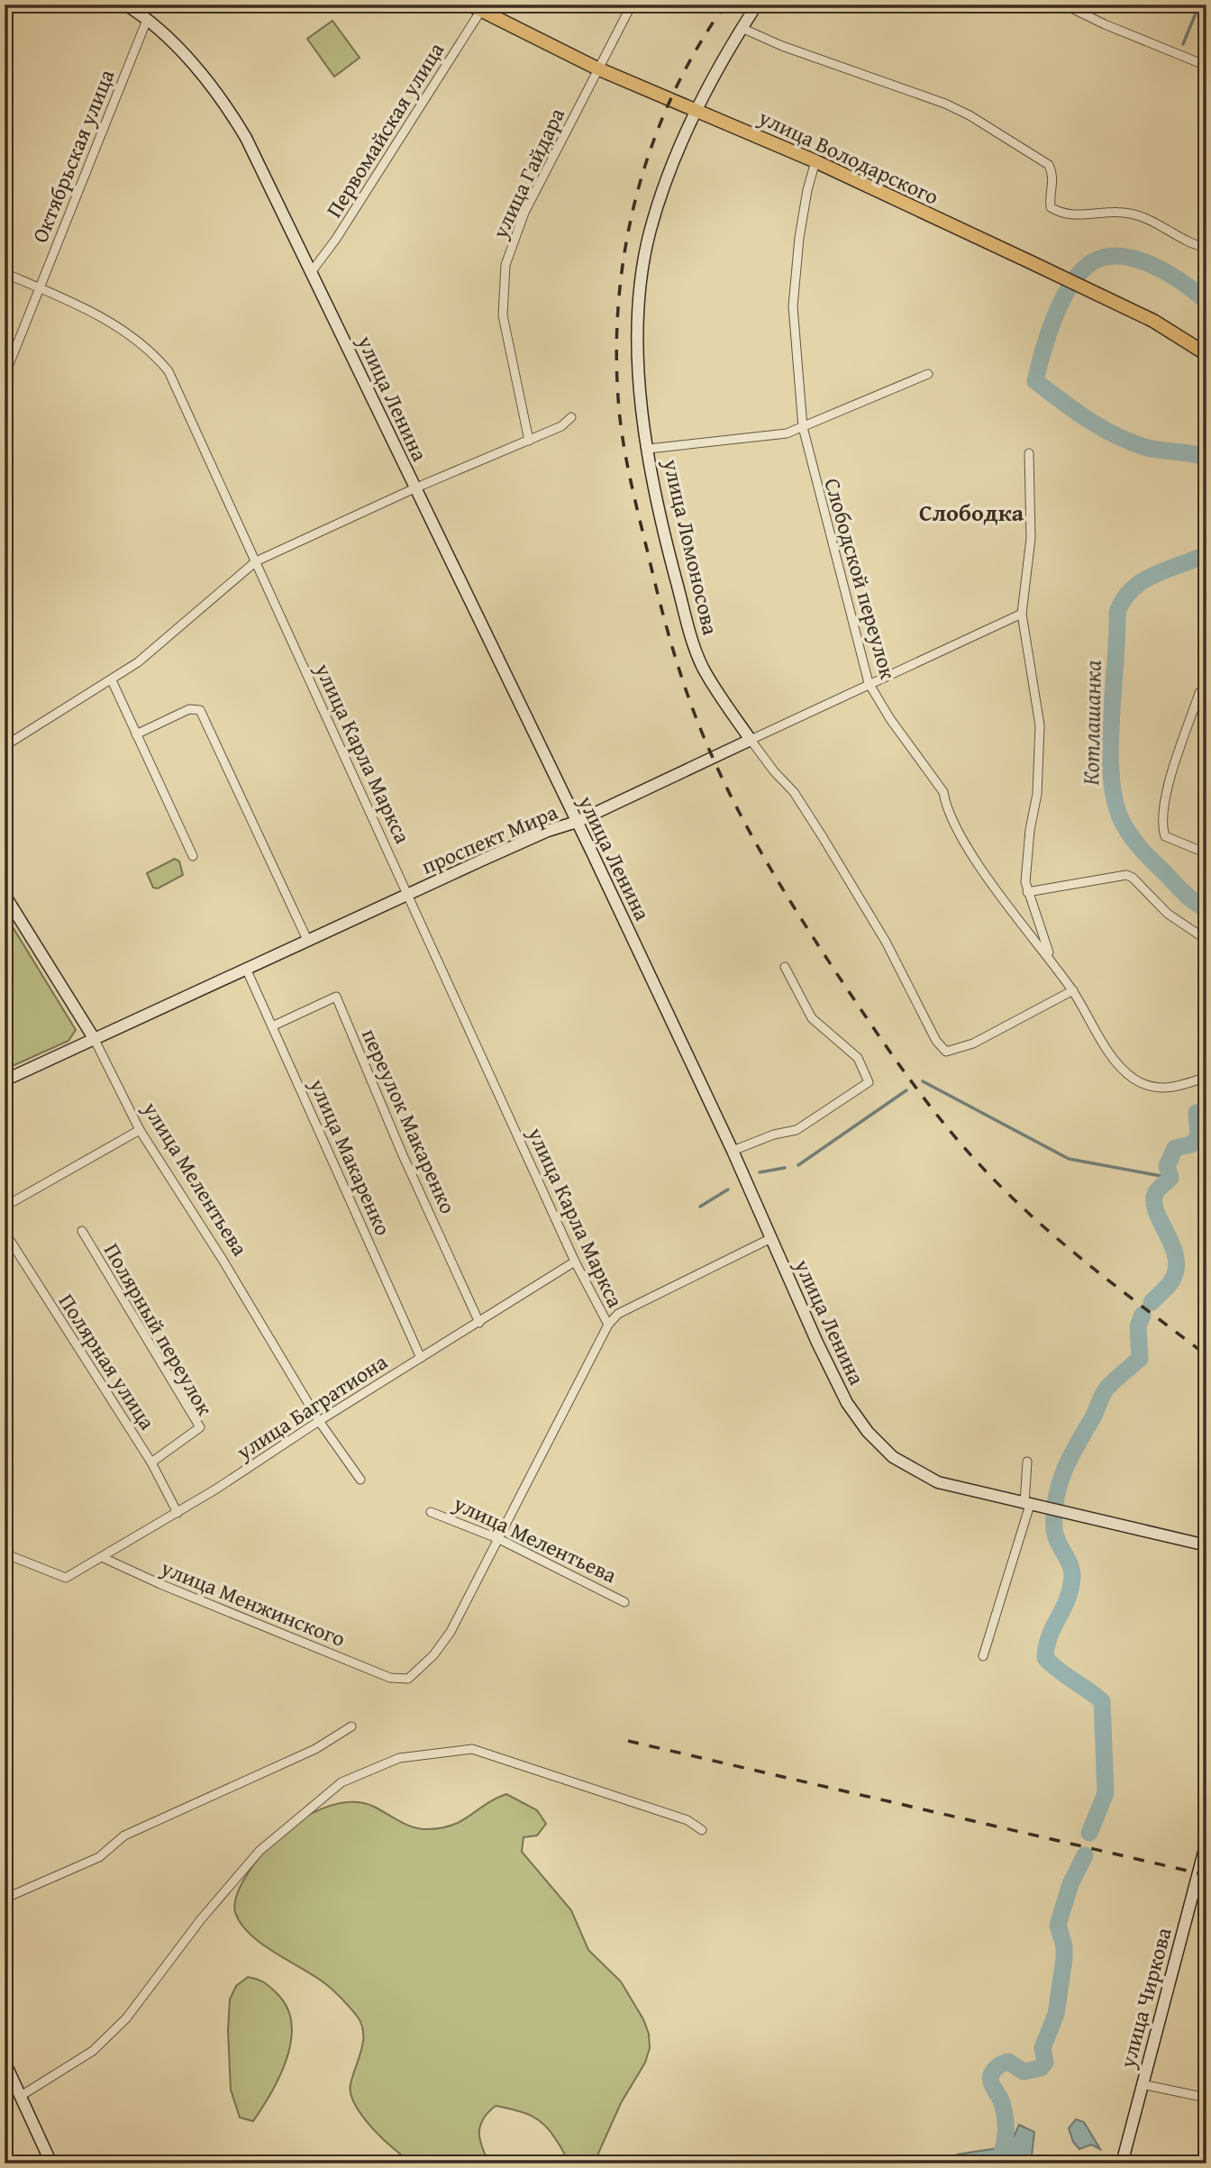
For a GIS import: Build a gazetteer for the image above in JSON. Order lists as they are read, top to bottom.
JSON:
{
  "streets": {
    "main road": [
      "улица Володарского",
      "улица Ленина",
      "улица Ломоносова",
      "проспект Мира",
      "улица Мелентьева",
      "улица Чиркова"
    ],
    "street": [
      "Первомайская улица",
      "Октябрьская улица",
      "улица Гайдара",
      "Слободской переулок",
      "улица Карла Маркса",
      "переулок Макаренко",
      "улица Макаренко",
      "Полярный переулок",
      "Полярная улица",
      "улица Багратиона",
      "улица Менжинского"
    ]
  },
  "crossings": [
    ["Первомайская улица", "улица Володарского"],
    ["Первомайская улица", "улица Ленина"],
    ["Октябрьская улица", "улица Ленина"],
    ["Октябрьская улица", "улица Карла Маркса"],
    ["улица Володарского", "улица Гайдара"],
    ["улица Володарского", "улица Ломоносова"],
    ["улица Володарского", "Слободской переулок"],
    ["улица Ленина", "проспект Мира"],
    ["улица Ломоносова", "Слободской переулок"],
    ["улица Ломоносова", "проспект Мира"],
    ["Слободской переулок", "проспект Мира"],
    ["улица Карла Маркса", "проспект Мира"],
    ["улица Карла Маркса", "улица Багратиона"],
    ["проспект Мира", "улица Макаренко"],
    ["проспект Мира", "улица Мелентьева"],
    ["переулок Макаренко", "улица Макаренко"],
    ["переулок Макаренко", "улица Багратиона"],
    ["улица Макаренко", "улица Багратиона"],
    ["улица Мелентьева", "улица Багратиона"],
    ["улица Мелентьева", "улица Менжинского"],
    ["Полярный переулок", "Полярная улица"],
    ["Полярная улица", "улица Багратиона"],
    ["улица Багратиона", "улица Менжинского"]
  ],
  "districts": ["Слободка"],
  "water": ["Котлашанка"]
}
